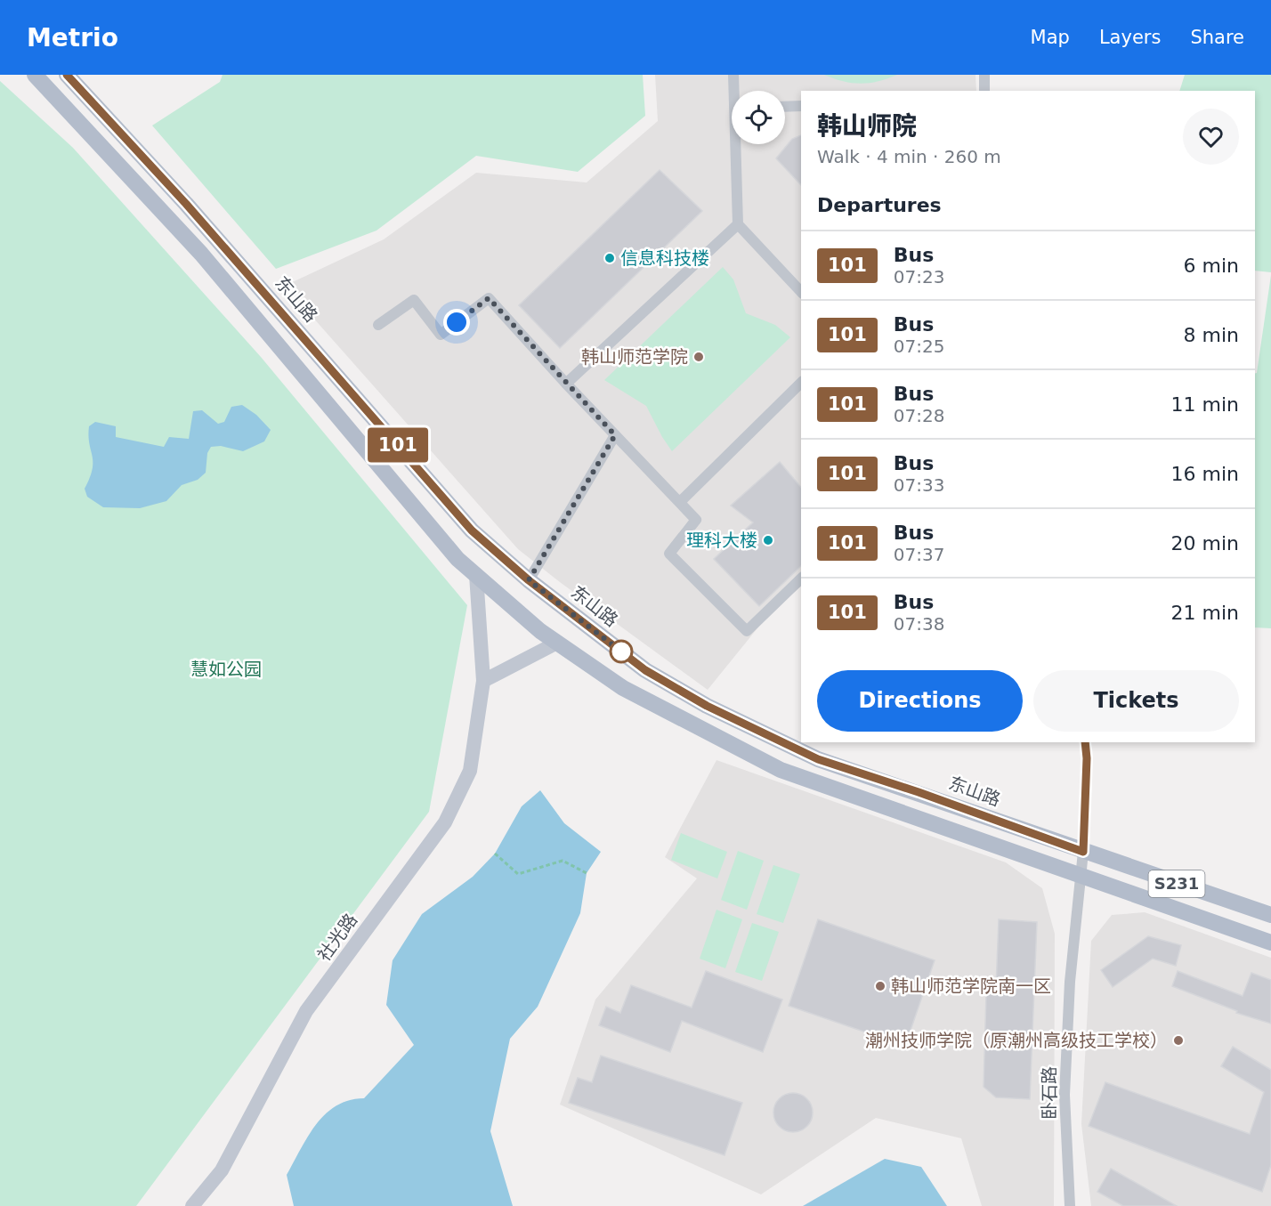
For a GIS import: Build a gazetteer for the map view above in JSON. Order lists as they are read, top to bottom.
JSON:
{
  "streets": {
    "main road": ["东山路", "S231"],
    "street": ["社光路", "卧石路"]
  },
  "crossings": [
    ["东山路", "卧石路"],
    ["S231", "社光路"],
    ["S231", "卧石路"]
  ],
  "parks": ["慧如公园"],
  "places": [
    "信息科技楼",
    "韩山师范学院",
    "理科大楼",
    "韩山师范学院南一区",
    "潮州技师学院（原潮州高级技工学校）"
  ],
  "lines": ["bus line 101"],
  "page": {
    "header": "Metrio",
    "nav": ["Map", "Layers", "Share"],
    "on_map": "101",
    "heading": [
      ["韩山师院", "Walk · 4 min · 260 m"],
      "Departures"
    ],
    "list": [
      {
        "mark": "101",
        "name": "Bus",
        "note": "07:23",
        "value": "6 min"
      },
      {
        "mark": "101",
        "name": "Bus",
        "note": "07:25",
        "value": "8 min"
      },
      {
        "mark": "101",
        "name": "Bus",
        "note": "07:28",
        "value": "11 min"
      },
      {
        "mark": "101",
        "name": "Bus",
        "note": "07:33",
        "value": "16 min"
      },
      {
        "mark": "101",
        "name": "Bus",
        "note": "07:37",
        "value": "20 min"
      },
      {
        "mark": "101",
        "name": "Bus",
        "note": "07:38",
        "value": "21 min"
      }
    ],
    "buttons": ["Directions", "Tickets"]
  }
}
